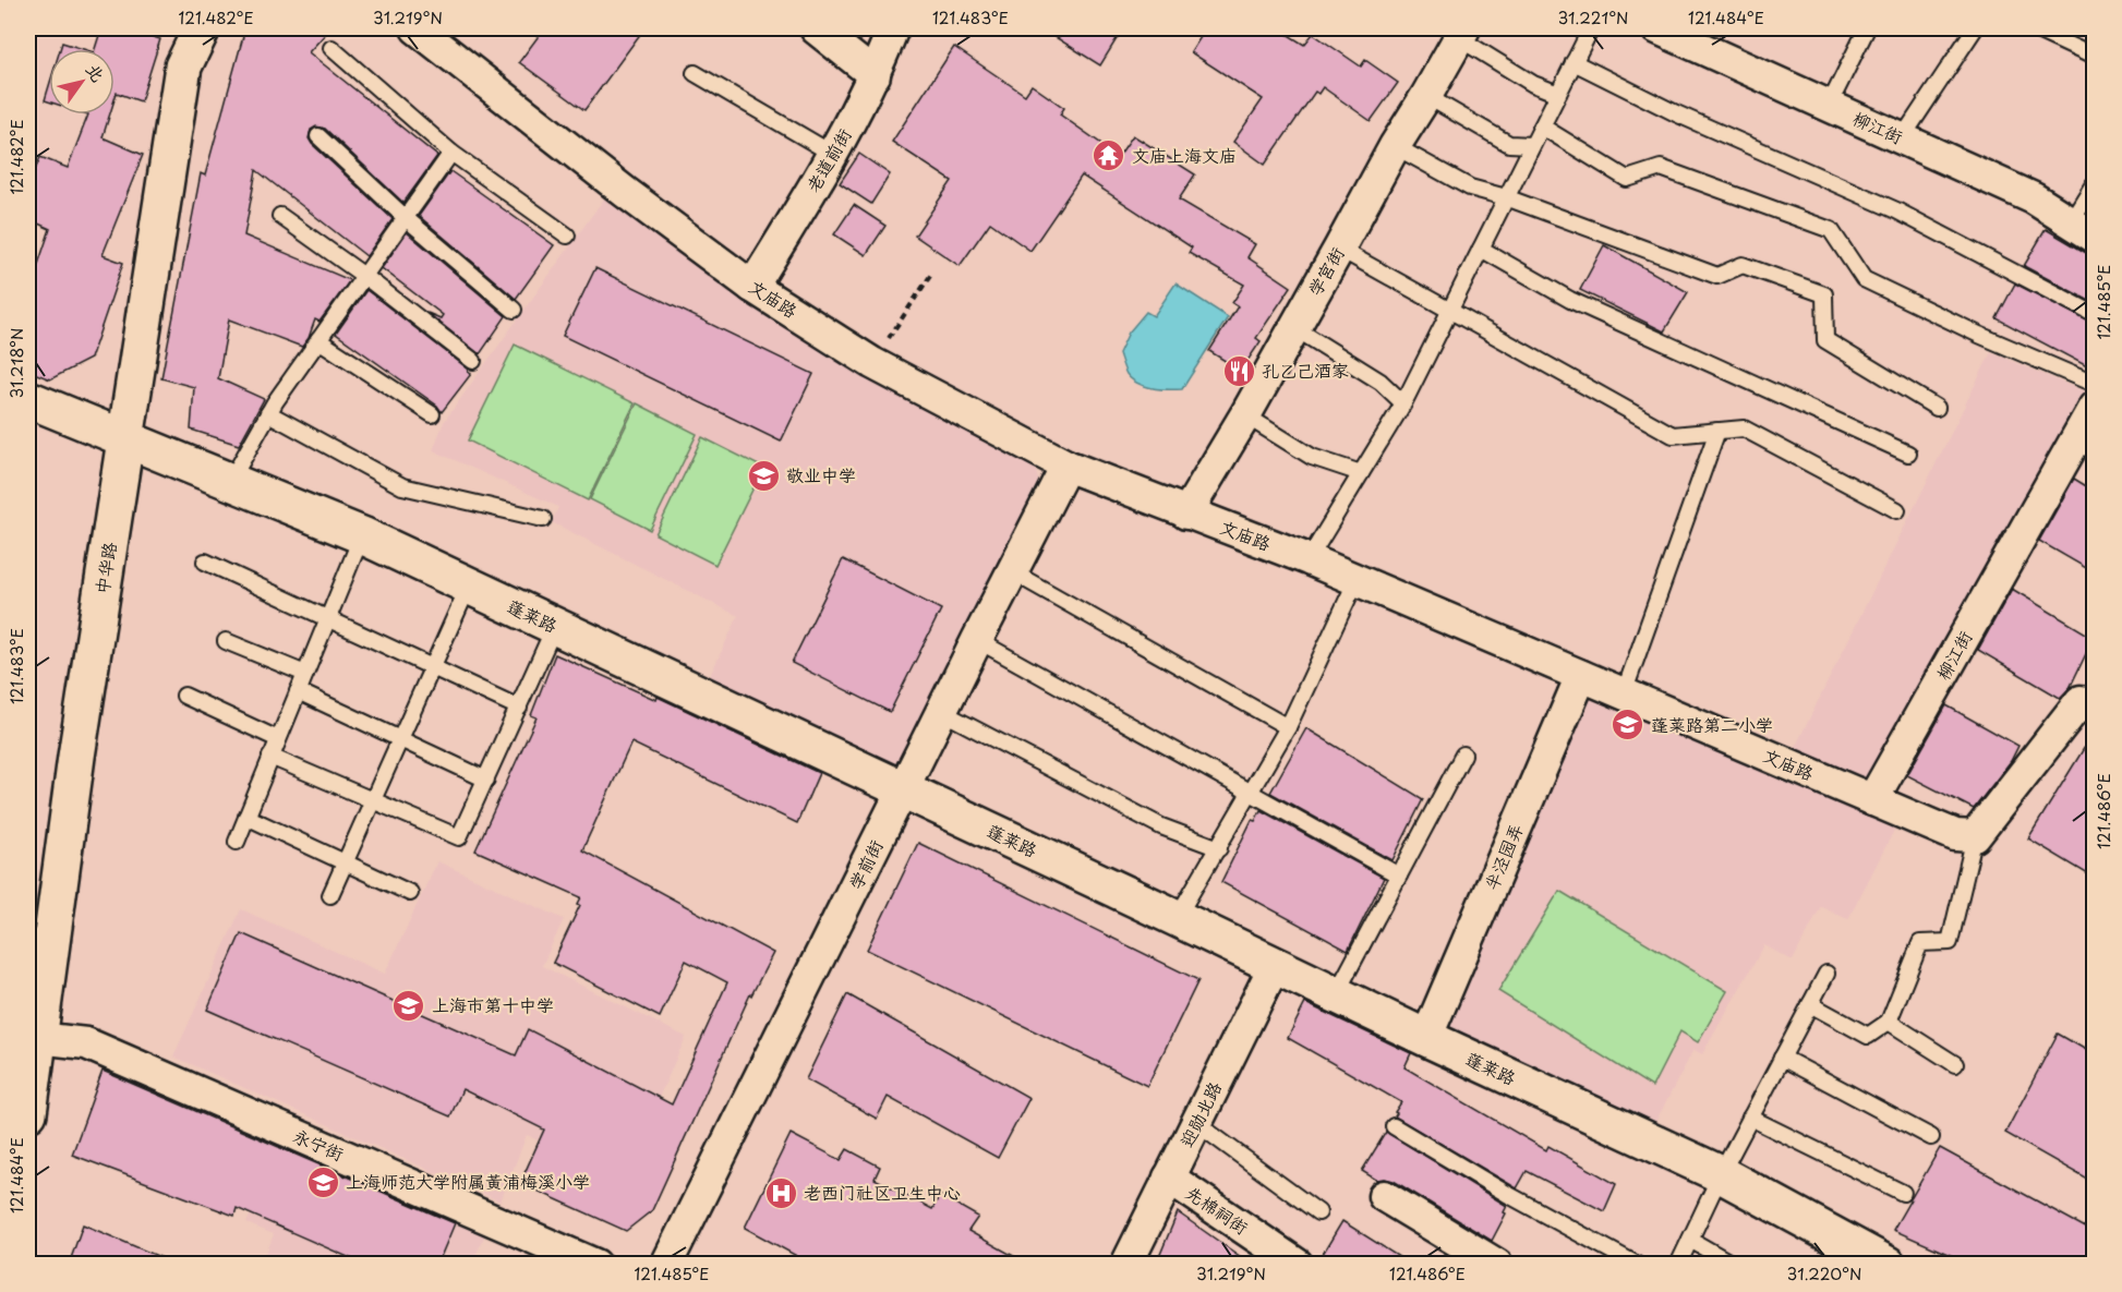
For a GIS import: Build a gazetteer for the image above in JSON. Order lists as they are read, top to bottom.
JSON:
{
  "streets": {
    "street": [
      "柳江街",
      "老道前街",
      "学宫街",
      "文庙路",
      "中华路",
      "蓬莱路",
      "半泾园弄",
      "学前街",
      "迎勋北路",
      "永宁街",
      "先棉祠街"
    ]
  },
  "crossings": [
    ["柳江街", "文庙路"],
    ["老道前街", "文庙路"],
    ["学宫街", "文庙路"],
    ["文庙路", "半泾园弄"],
    ["文庙路", "学前街"],
    ["中华路", "蓬莱路"],
    ["中华路", "永宁街"],
    ["蓬莱路", "半泾园弄"],
    ["蓬莱路", "学前街"],
    ["蓬莱路", "迎勋北路"],
    ["迎勋北路", "先棉祠街"]
  ],
  "places": {
    "temple": ["文庙上海文庙"],
    "restaurant": ["孔乙己酒家"],
    "school or university": [
      "敬业中学",
      "蓬莱路第二小学",
      "上海市第十中学",
      "上海师范大学附属黄浦梅溪小学"
    ],
    "hospital": ["老西门社区卫生中心"]
  },
  "north": "top right",
  "coordinates": [
    "121.482°E",
    "31.219°N",
    "121.483°E",
    "31.221°N",
    "121.484°E",
    "121.485°E",
    "31.218°N",
    "121.486°E",
    "31.220°N"
  ]
}
